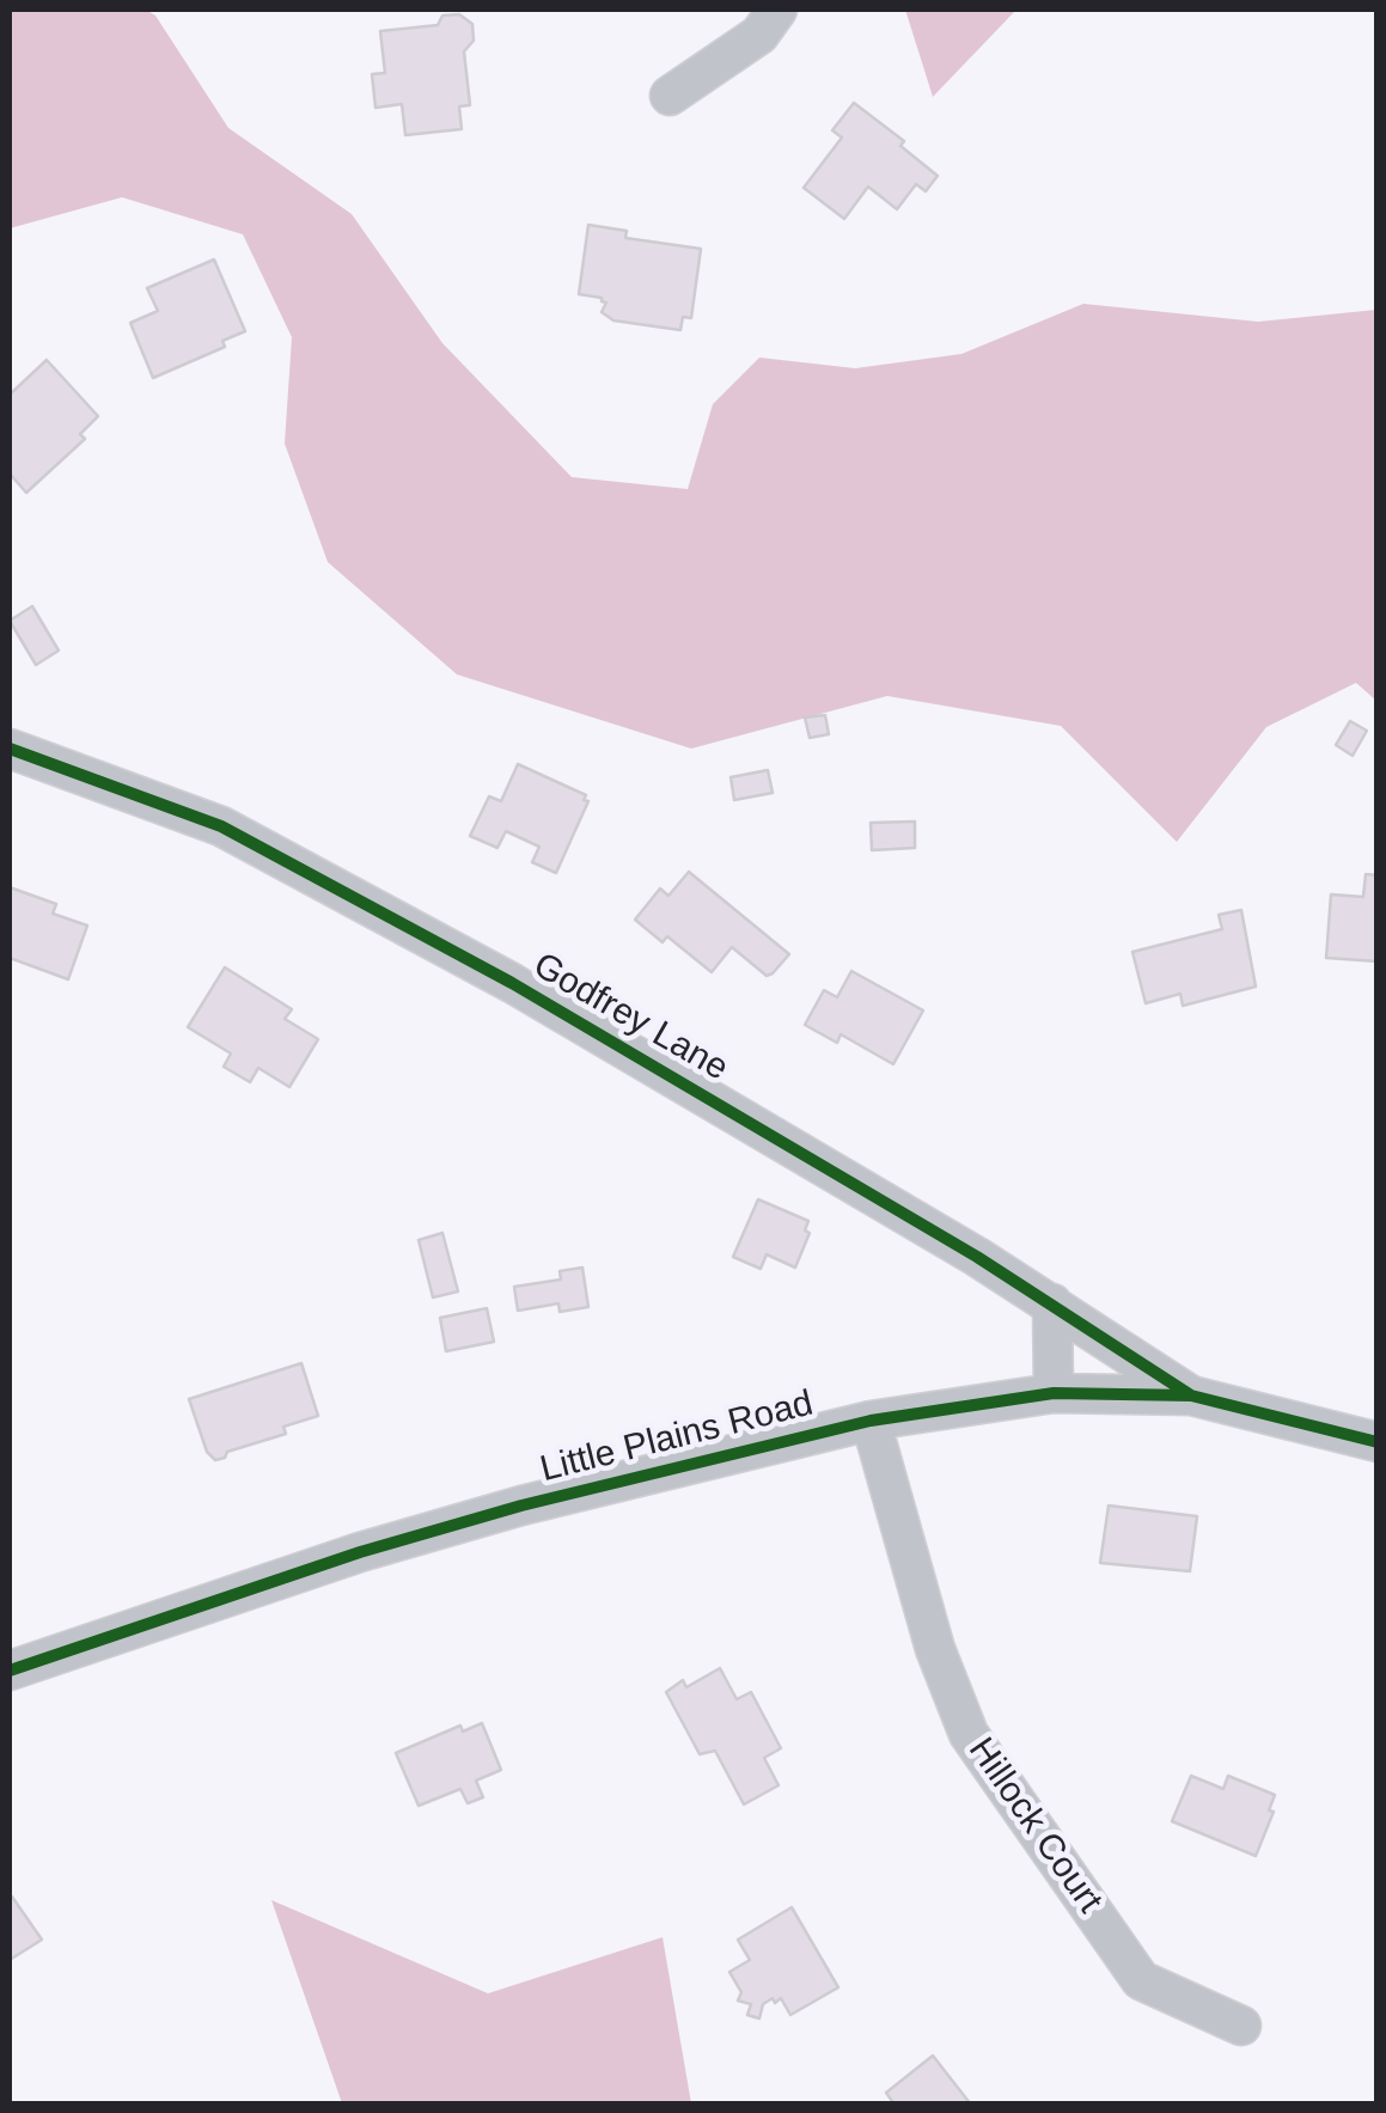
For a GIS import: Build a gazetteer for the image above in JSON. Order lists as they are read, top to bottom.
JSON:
{
  "streets": {
    "street": ["Godfrey Lane", "Little Plains Road", "Hillock Court"]
  },
  "crossings": [
    ["Godfrey Lane", "Little Plains Road"],
    ["Little Plains Road", "Hillock Court"]
  ]
}
